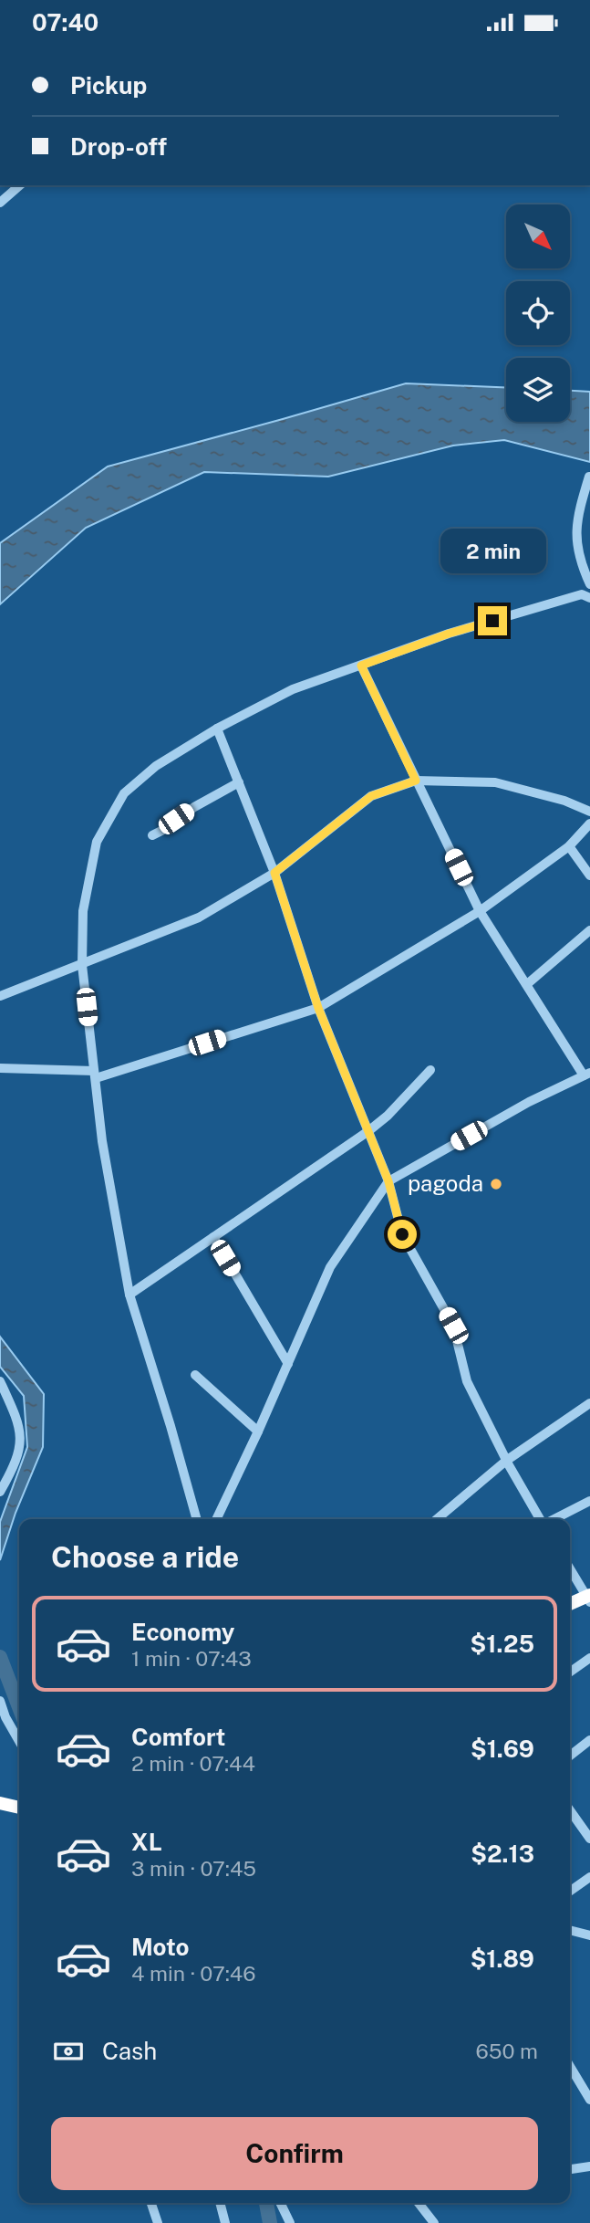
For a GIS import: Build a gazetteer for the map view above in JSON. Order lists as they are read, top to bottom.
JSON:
{
  "places": ["pagoda"],
  "north": "bottom right",
  "page": {
    "status": "07:40",
    "banner": ["Pickup", "Drop-off"],
    "bubble": "2 min",
    "heading": "Choose a ride",
    "list": [
      {
        "name": "Economy",
        "note": "1 min · 07:43",
        "value": "$1.25"
      },
      {
        "name": "Comfort",
        "note": "2 min · 07:44",
        "value": "$1.69"
      },
      {
        "name": "XL",
        "note": "3 min · 07:45",
        "value": "$2.13"
      },
      {
        "name": "Moto",
        "note": "4 min · 07:46",
        "value": "$1.89"
      }
    ],
    "pay": ["Cash", "650 m"],
    "buttons": "Confirm"
  }
}
